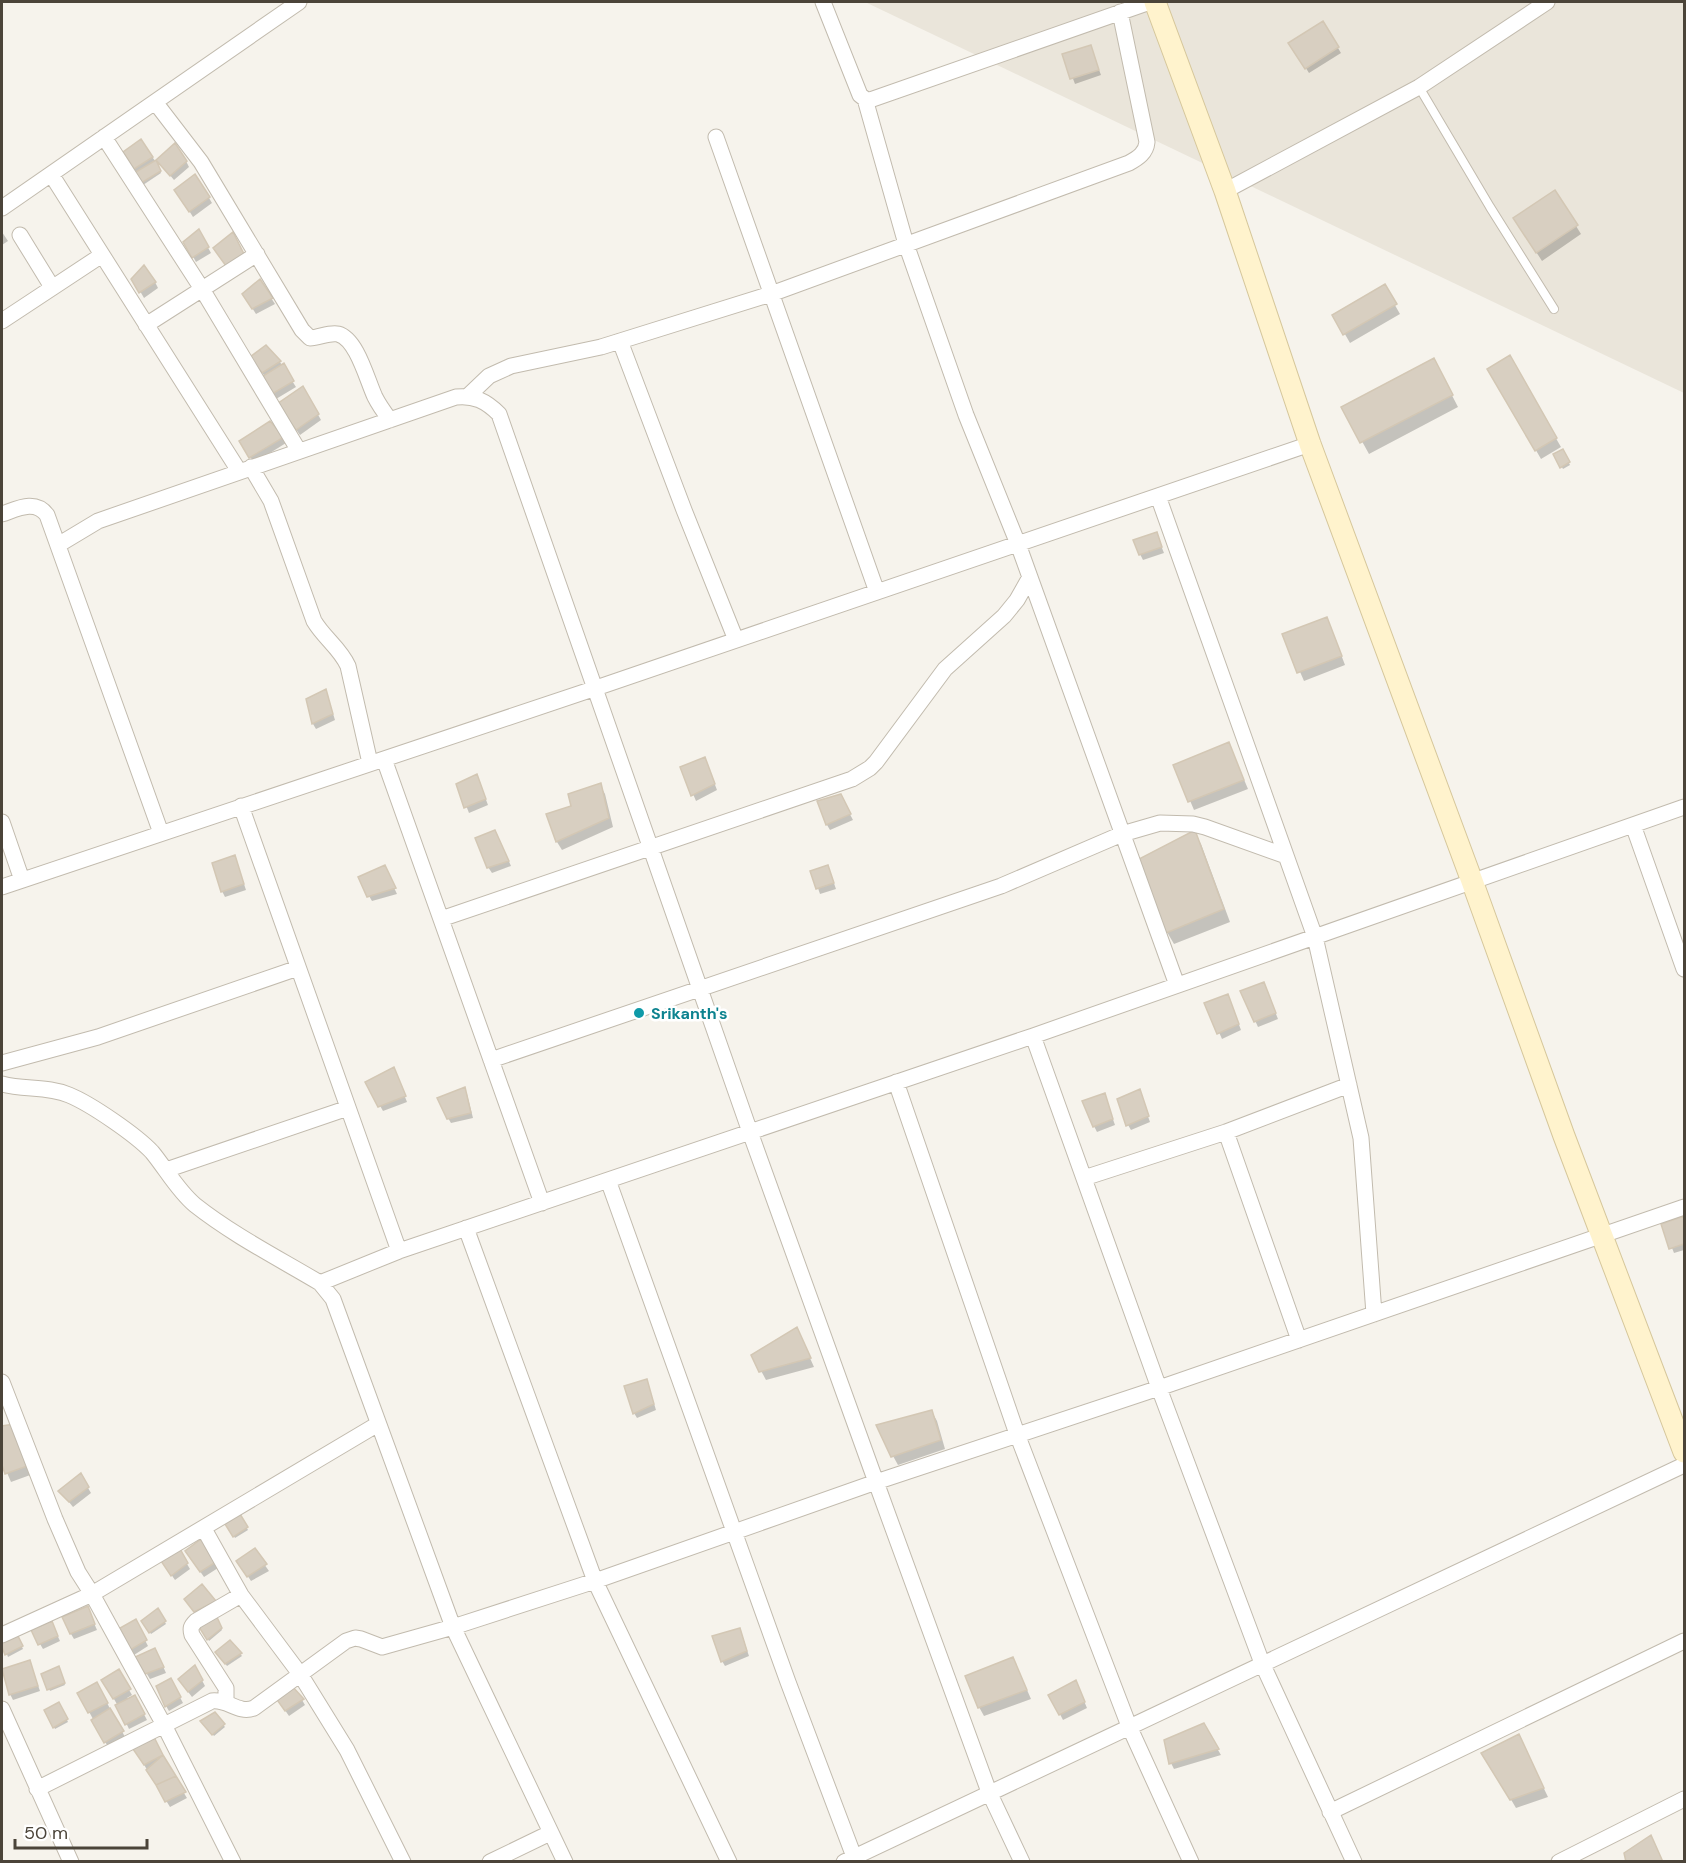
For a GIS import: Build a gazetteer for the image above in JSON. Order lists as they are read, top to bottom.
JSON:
{
  "places": ["Srikanth's"],
  "scale_bar": "50 m"
}
